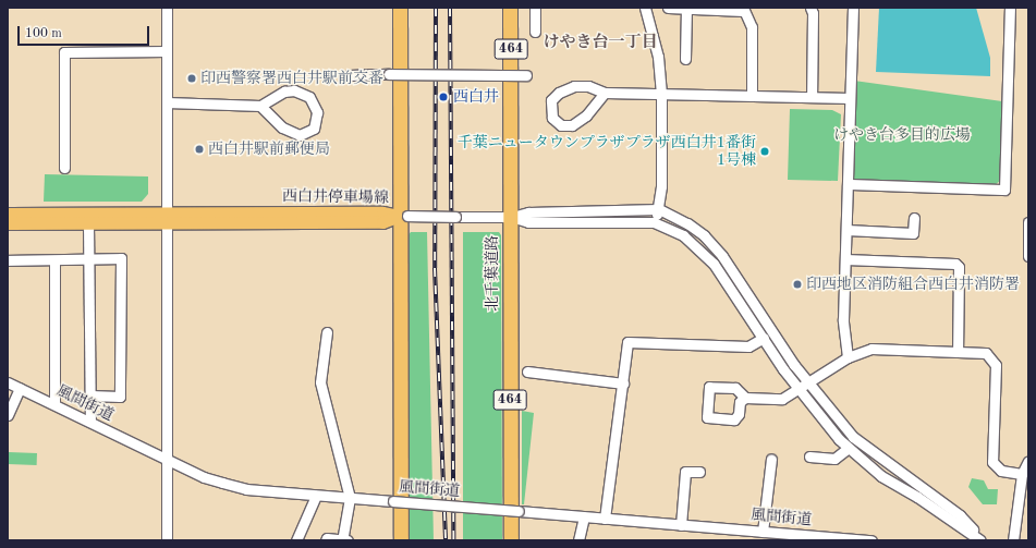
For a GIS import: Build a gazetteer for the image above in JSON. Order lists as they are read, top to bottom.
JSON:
{
  "streets": {
    "highway": ["464", "北千葉道路"],
    "main road": ["西白井停車場線"],
    "street": ["風間街道"]
  },
  "districts": ["けやき台一丁目"],
  "parks": ["けやき台多目的広場"],
  "places": [
    "印西警察署西白井駅前交番",
    "西白井",
    "西白井駅前郵便局",
    "千葉ニュータウンプラザプラザ西白井1番街 1号棟",
    "印西地区消防組合西白井消防署"
  ],
  "scale_bar": "100 m"
}
